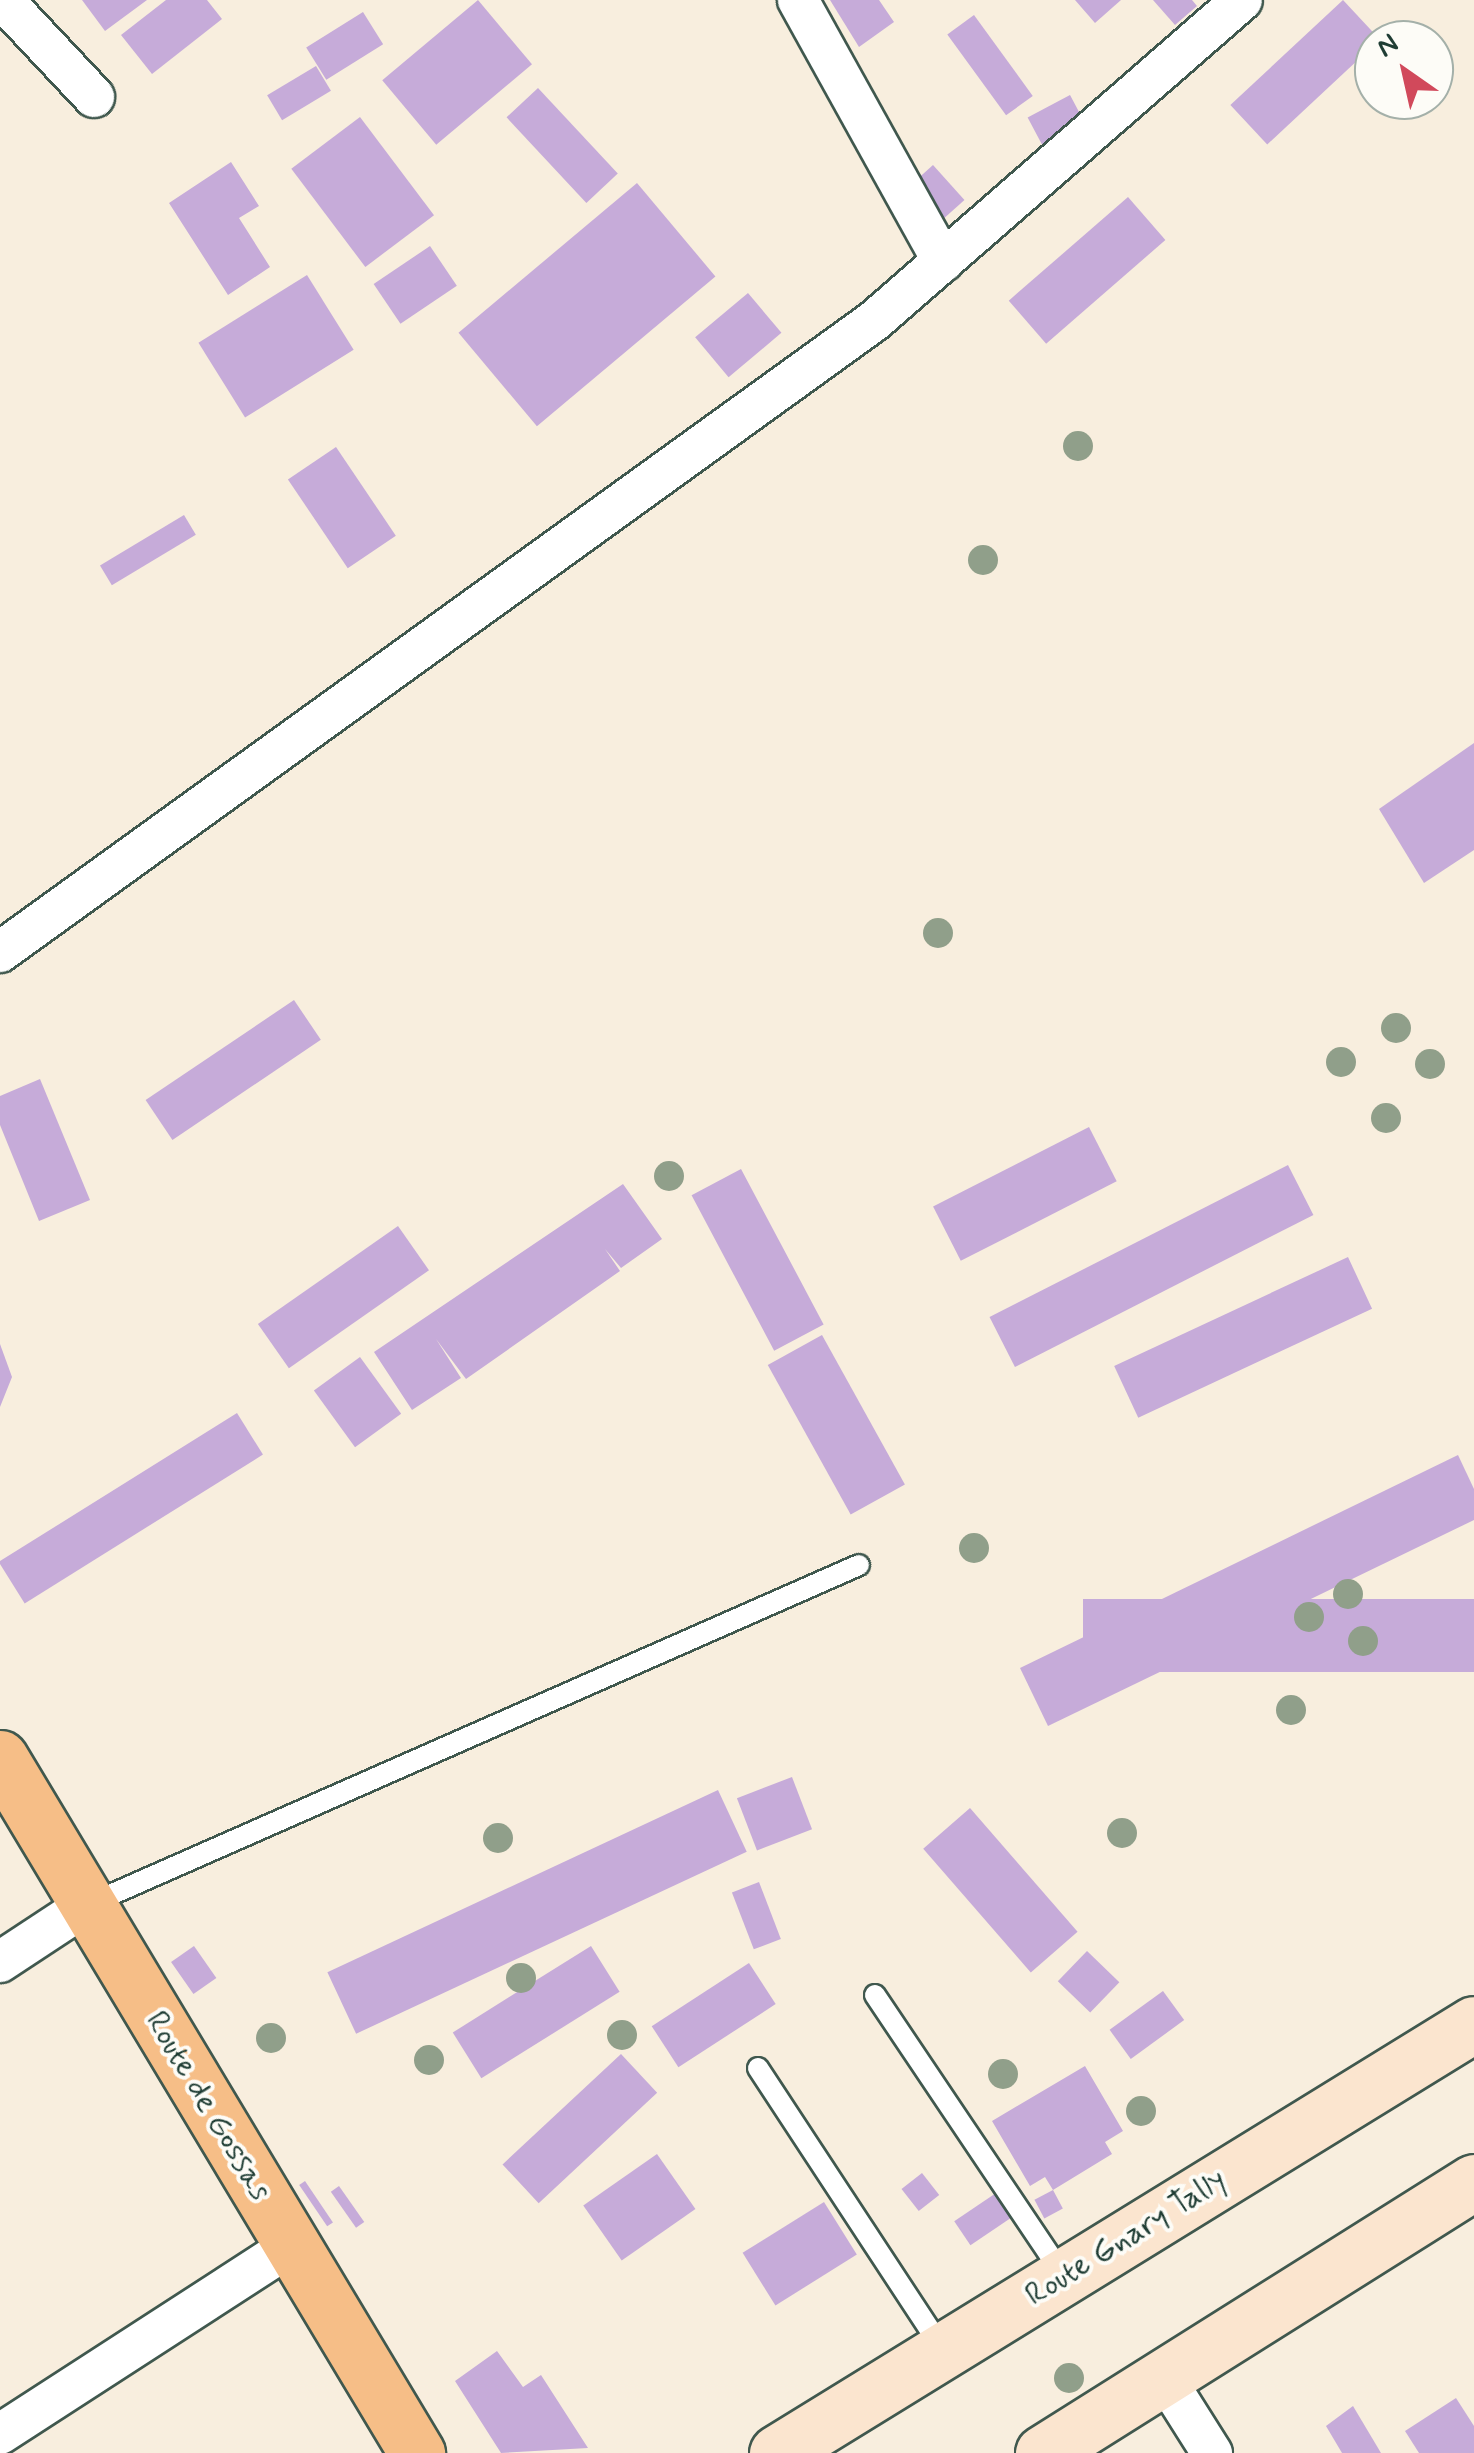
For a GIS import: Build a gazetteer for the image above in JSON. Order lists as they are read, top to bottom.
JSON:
{
  "streets": {
    "main road": ["Route de Gossas"],
    "street": ["Route Gnary Tally"]
  },
  "north": "top left"
}
